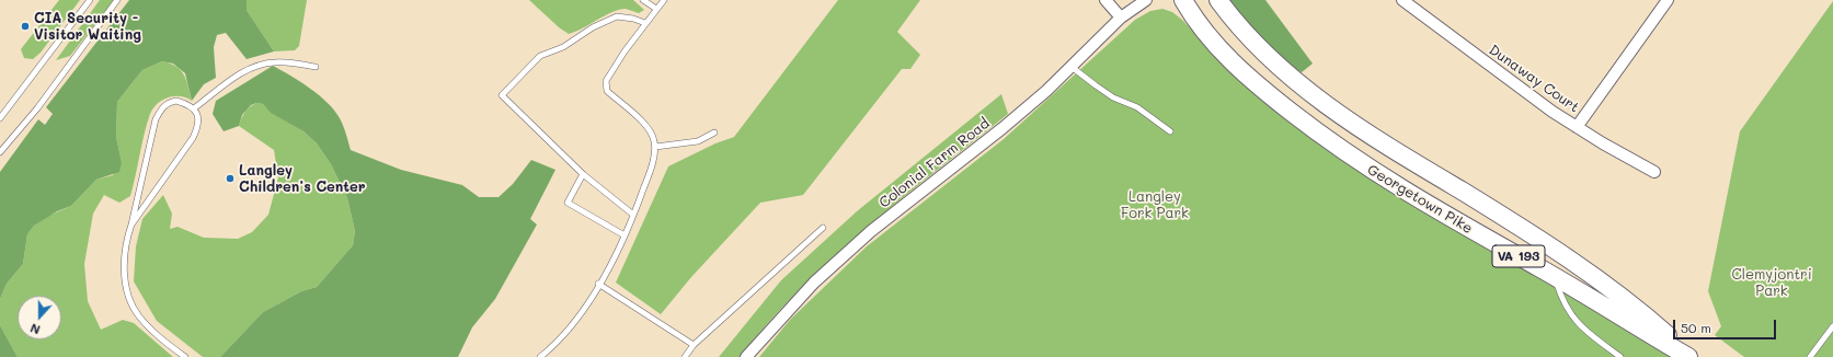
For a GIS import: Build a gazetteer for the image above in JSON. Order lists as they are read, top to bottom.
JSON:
{
  "streets": {
    "main road": ["Georgetown Pike", "VA 193"],
    "street": ["Dunaway Court", "Colonial Farm Road"]
  },
  "parks": ["Langley Fork Park", "Clemyjontri Park"],
  "places": ["CIA Security - Visitor Waiting", "Langley Children’s Center"],
  "scale_bar": "50 m",
  "north": "bottom"
}
